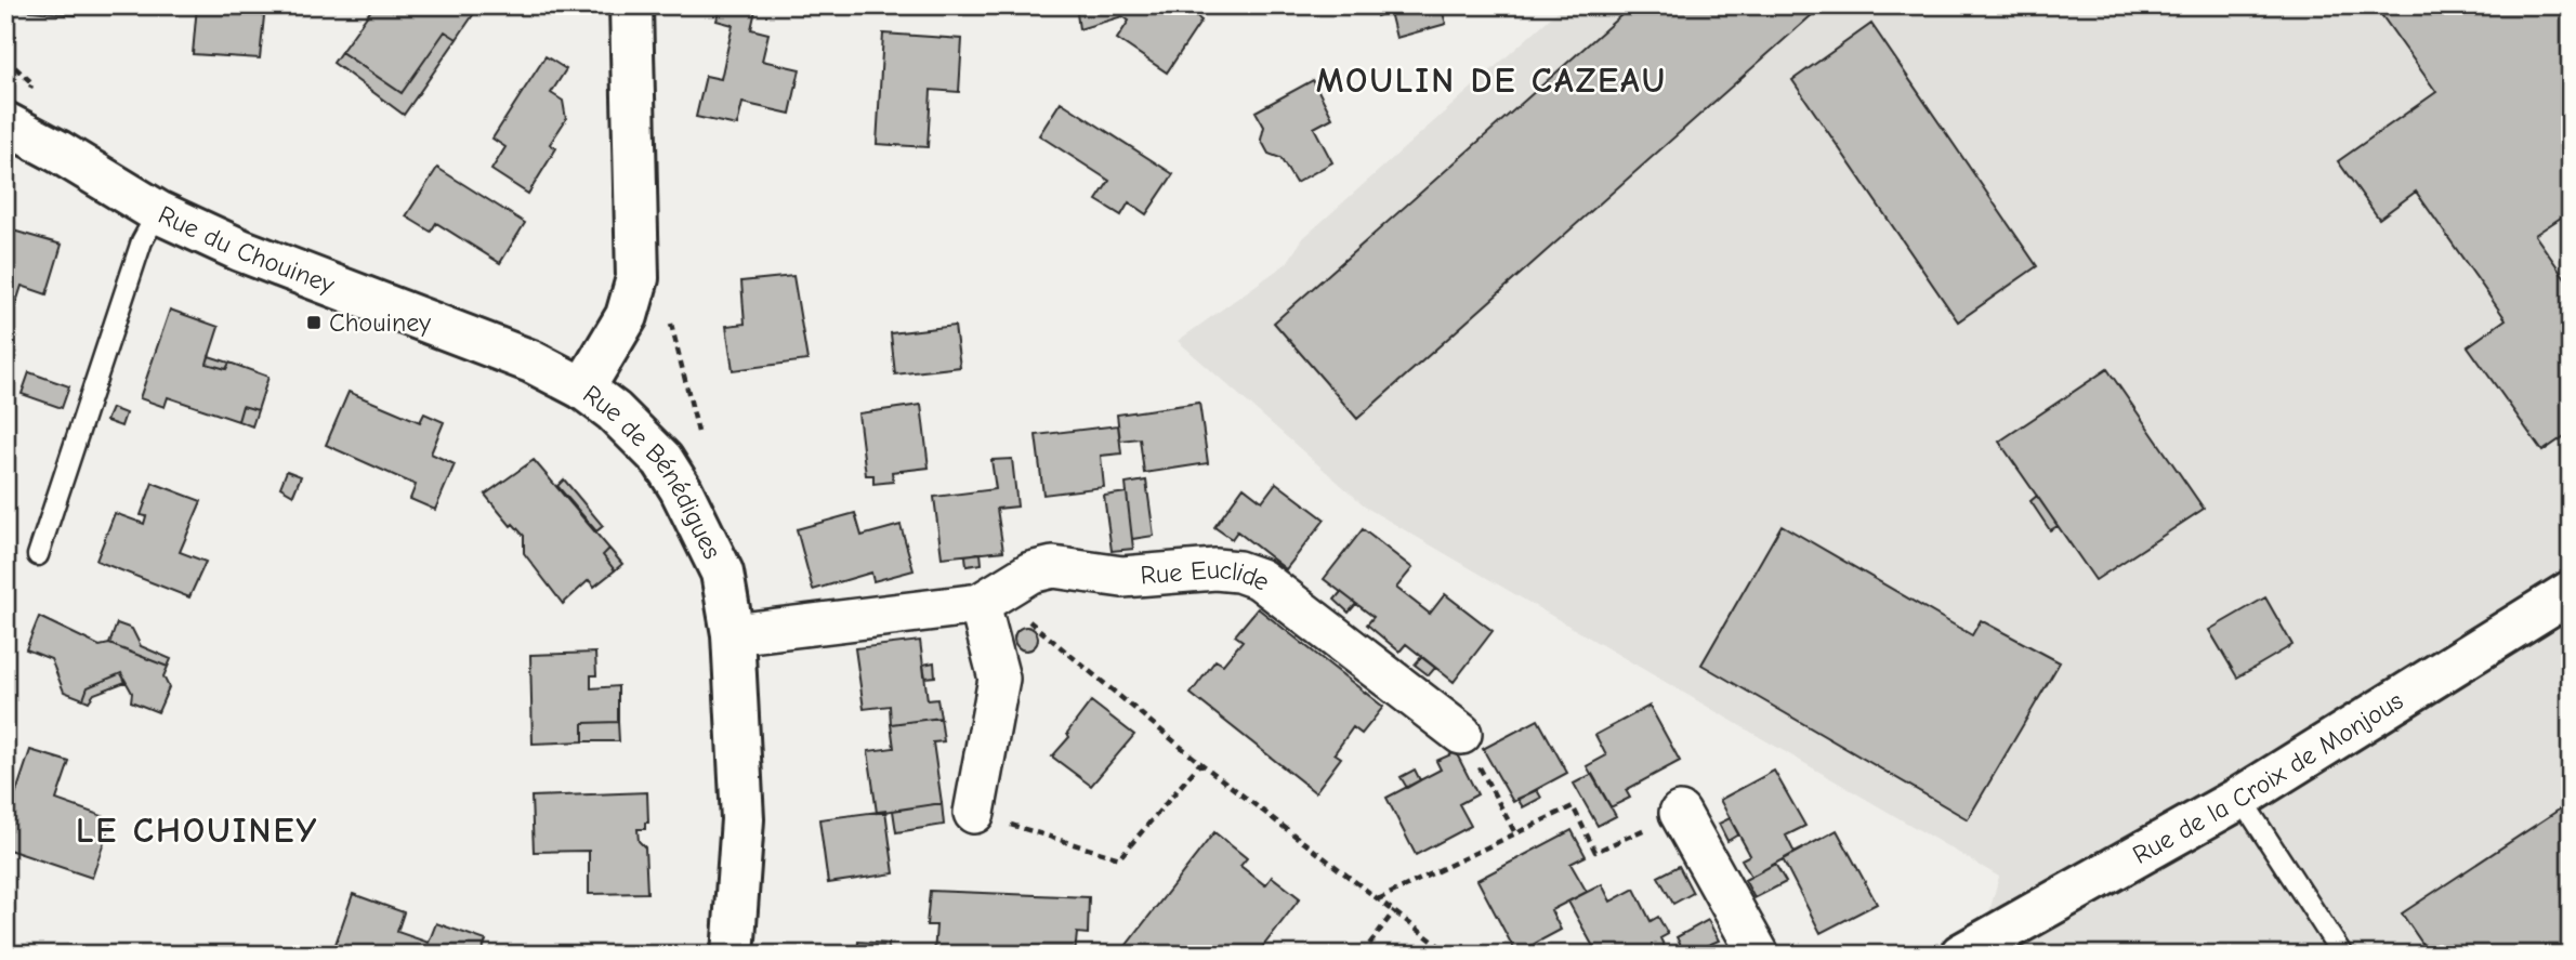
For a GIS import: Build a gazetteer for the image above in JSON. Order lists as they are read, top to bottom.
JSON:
{
  "streets": {
    "street": [
      "Rue du Chouiney",
      "Rue de Bénédigues",
      "Rue Euclide",
      "Rue de la Croix de Monjous"
    ]
  },
  "crossings": [
    ["Rue du Chouiney", "Rue de Bénédigues"],
    ["Rue de Bénédigues", "Rue Euclide"]
  ],
  "districts": ["MOULIN DE CAZEAU", "LE CHOUINEY"],
  "places": {
    "transit": ["Chouiney"]
  }
}
